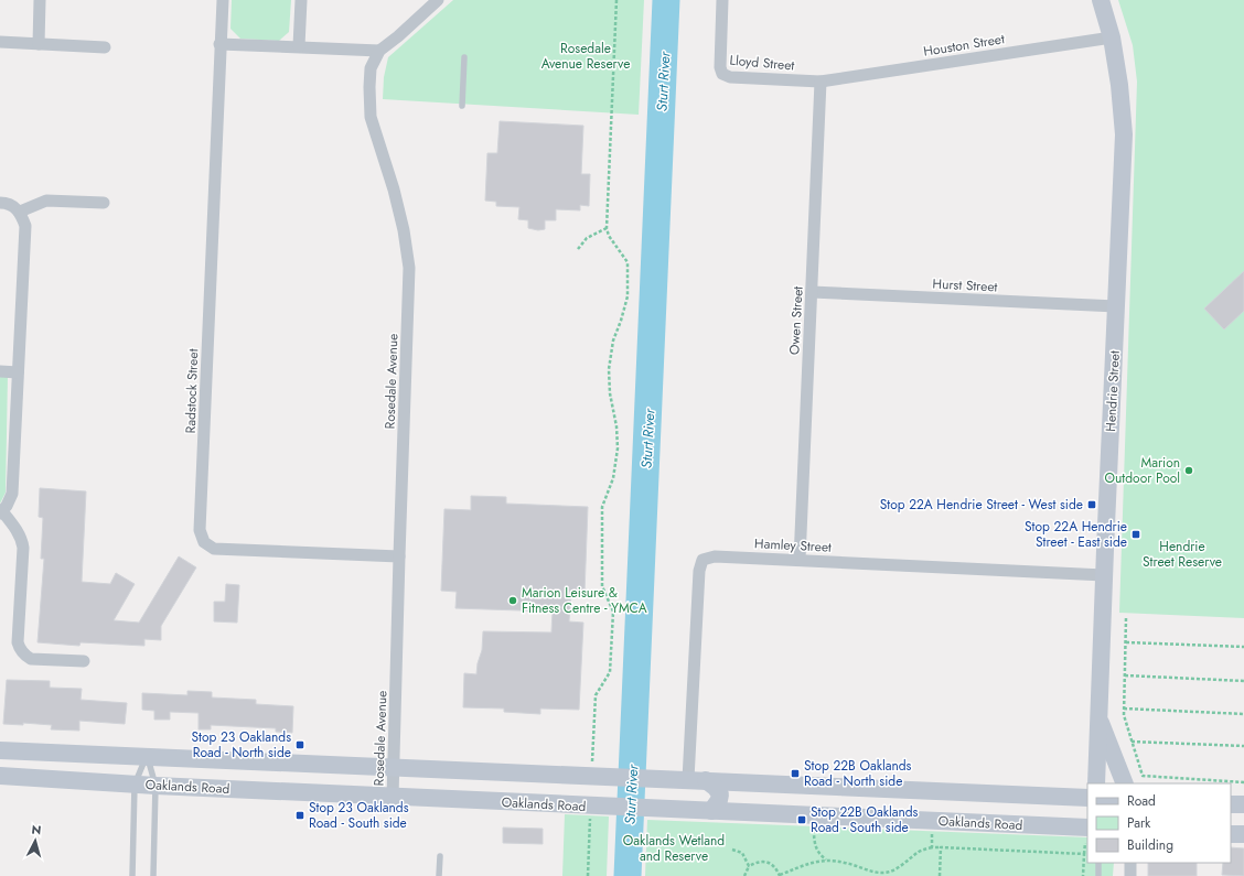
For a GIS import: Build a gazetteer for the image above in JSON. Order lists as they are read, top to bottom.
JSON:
{
  "streets": {
    "main road": ["Hendrie Street", "Oaklands Road"],
    "street": [
      "Houston Street",
      "Lloyd Street",
      "Hurst Street",
      "Owen Street",
      "Rosedale Avenue",
      "Radstock Street",
      "Hamley Street"
    ]
  },
  "crossings": [
    ["Houston Street", "Lloyd Street"],
    ["Houston Street", "Owen Street"],
    ["Houston Street", "Hendrie Street"],
    ["Lloyd Street", "Owen Street"],
    ["Hurst Street", "Owen Street"],
    ["Hurst Street", "Hendrie Street"],
    ["Owen Street", "Hamley Street"],
    ["Rosedale Avenue", "Radstock Street"],
    ["Rosedale Avenue", "Oaklands Road"],
    ["Hendrie Street", "Hamley Street"]
  ],
  "water": ["Sturt River"],
  "parks": ["Rosedale Avenue Reserve", "Hendrie Street Reserve", "Oaklands Wetland and Reserve"],
  "places": {
    "other": ["Marion Outdoor Pool", "Marion Leisure & Fitness Centre - YMCA"],
    "transit": [
      "Stop 22A Hendrie Street - West side",
      "Stop 22A Hendrie Street - East side",
      "Stop 23 Oaklands Road - North side",
      "Stop 22B Oaklands Road - North side",
      "Stop 23 Oaklands Road - South side",
      "Stop 22B Oaklands Road - South side"
    ]
  },
  "legend": ["Road", "Park", "Building"],
  "north": "top"
}
